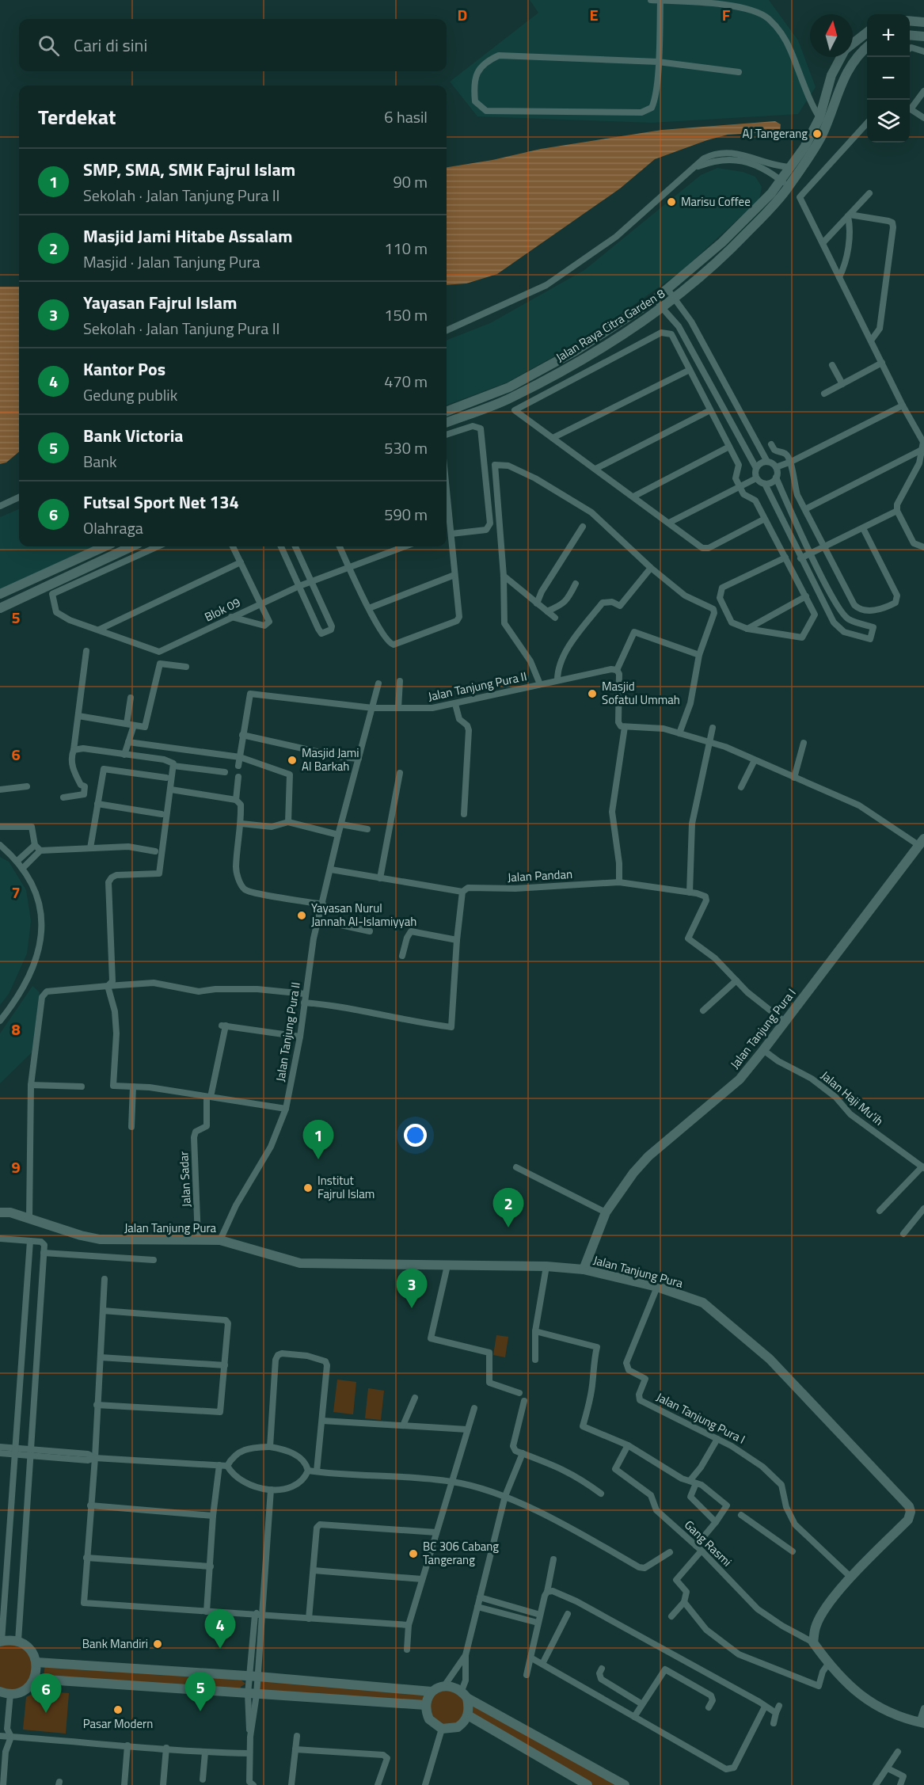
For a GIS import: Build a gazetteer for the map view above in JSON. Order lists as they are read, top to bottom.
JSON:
{
  "streets": {
    "street": [
      "Jalan Raya Citra Garden 8",
      "Blok 09",
      "Jalan Tanjung Pura II",
      "Jalan Pandan",
      "Jalan Tanjung Pura I",
      "Jalan Haji Mu'ih",
      "Jalan Sadar",
      "Jalan Tanjung Pura",
      "Gang Rasmi"
    ]
  },
  "crossings": [
    ["Jalan Tanjung Pura II", "Jalan Pandan"],
    ["Jalan Tanjung Pura II", "Jalan Tanjung Pura"],
    ["Jalan Tanjung Pura I", "Jalan Haji Mu'ih"],
    ["Jalan Tanjung Pura I", "Jalan Tanjung Pura"],
    ["Jalan Sadar", "Jalan Tanjung Pura"],
    ["Jalan Tanjung Pura", "Gang Rasmi"]
  ],
  "places": [
    "AJ Tangerang",
    "Marisu Coffee",
    "Masjid Sofatul Ummah",
    "Masjid Jami Al Barkah",
    "Yayasan Nurul Jannah Al-Islamiyyah",
    "Institut Fajrul Islam",
    "BC 306 Cabang Tangerang",
    "Bank Mandiri",
    "Pasar Modern"
  ],
  "north": "top",
  "page": {
    "map_buttons": ["+", "−"],
    "search": "Cari di sini",
    "heading": ["Terdekat", "6 hasil"],
    "list": [
      {
        "mark": "1",
        "name": "SMP, SMA, SMK Fajrul Islam",
        "note": "Sekolah · Jalan Tanjung Pura II",
        "value": "90 m"
      },
      {
        "mark": "2",
        "name": "Masjid Jami Hitabe Assalam",
        "note": "Masjid · Jalan Tanjung Pura",
        "value": "110 m"
      },
      {
        "mark": "3",
        "name": "Yayasan Fajrul Islam",
        "note": "Sekolah · Jalan Tanjung Pura II",
        "value": "150 m"
      },
      {
        "mark": "4",
        "name": "Kantor Pos",
        "note": "Gedung publik",
        "value": "470 m"
      },
      {
        "mark": "5",
        "name": "Bank Victoria",
        "note": "Bank",
        "value": "530 m"
      },
      {
        "mark": "6",
        "name": "Futsal Sport Net 134",
        "note": "Olahraga",
        "value": "590 m"
      }
    ],
    "pins": [
      "1",
      "2",
      "3",
      "4",
      "5",
      "6"
    ]
  },
  "grid": {
    "columns": ["D", "E", "F"],
    "rows": [
      "5",
      "6",
      "7",
      "8",
      "9"
    ]
  }
}
